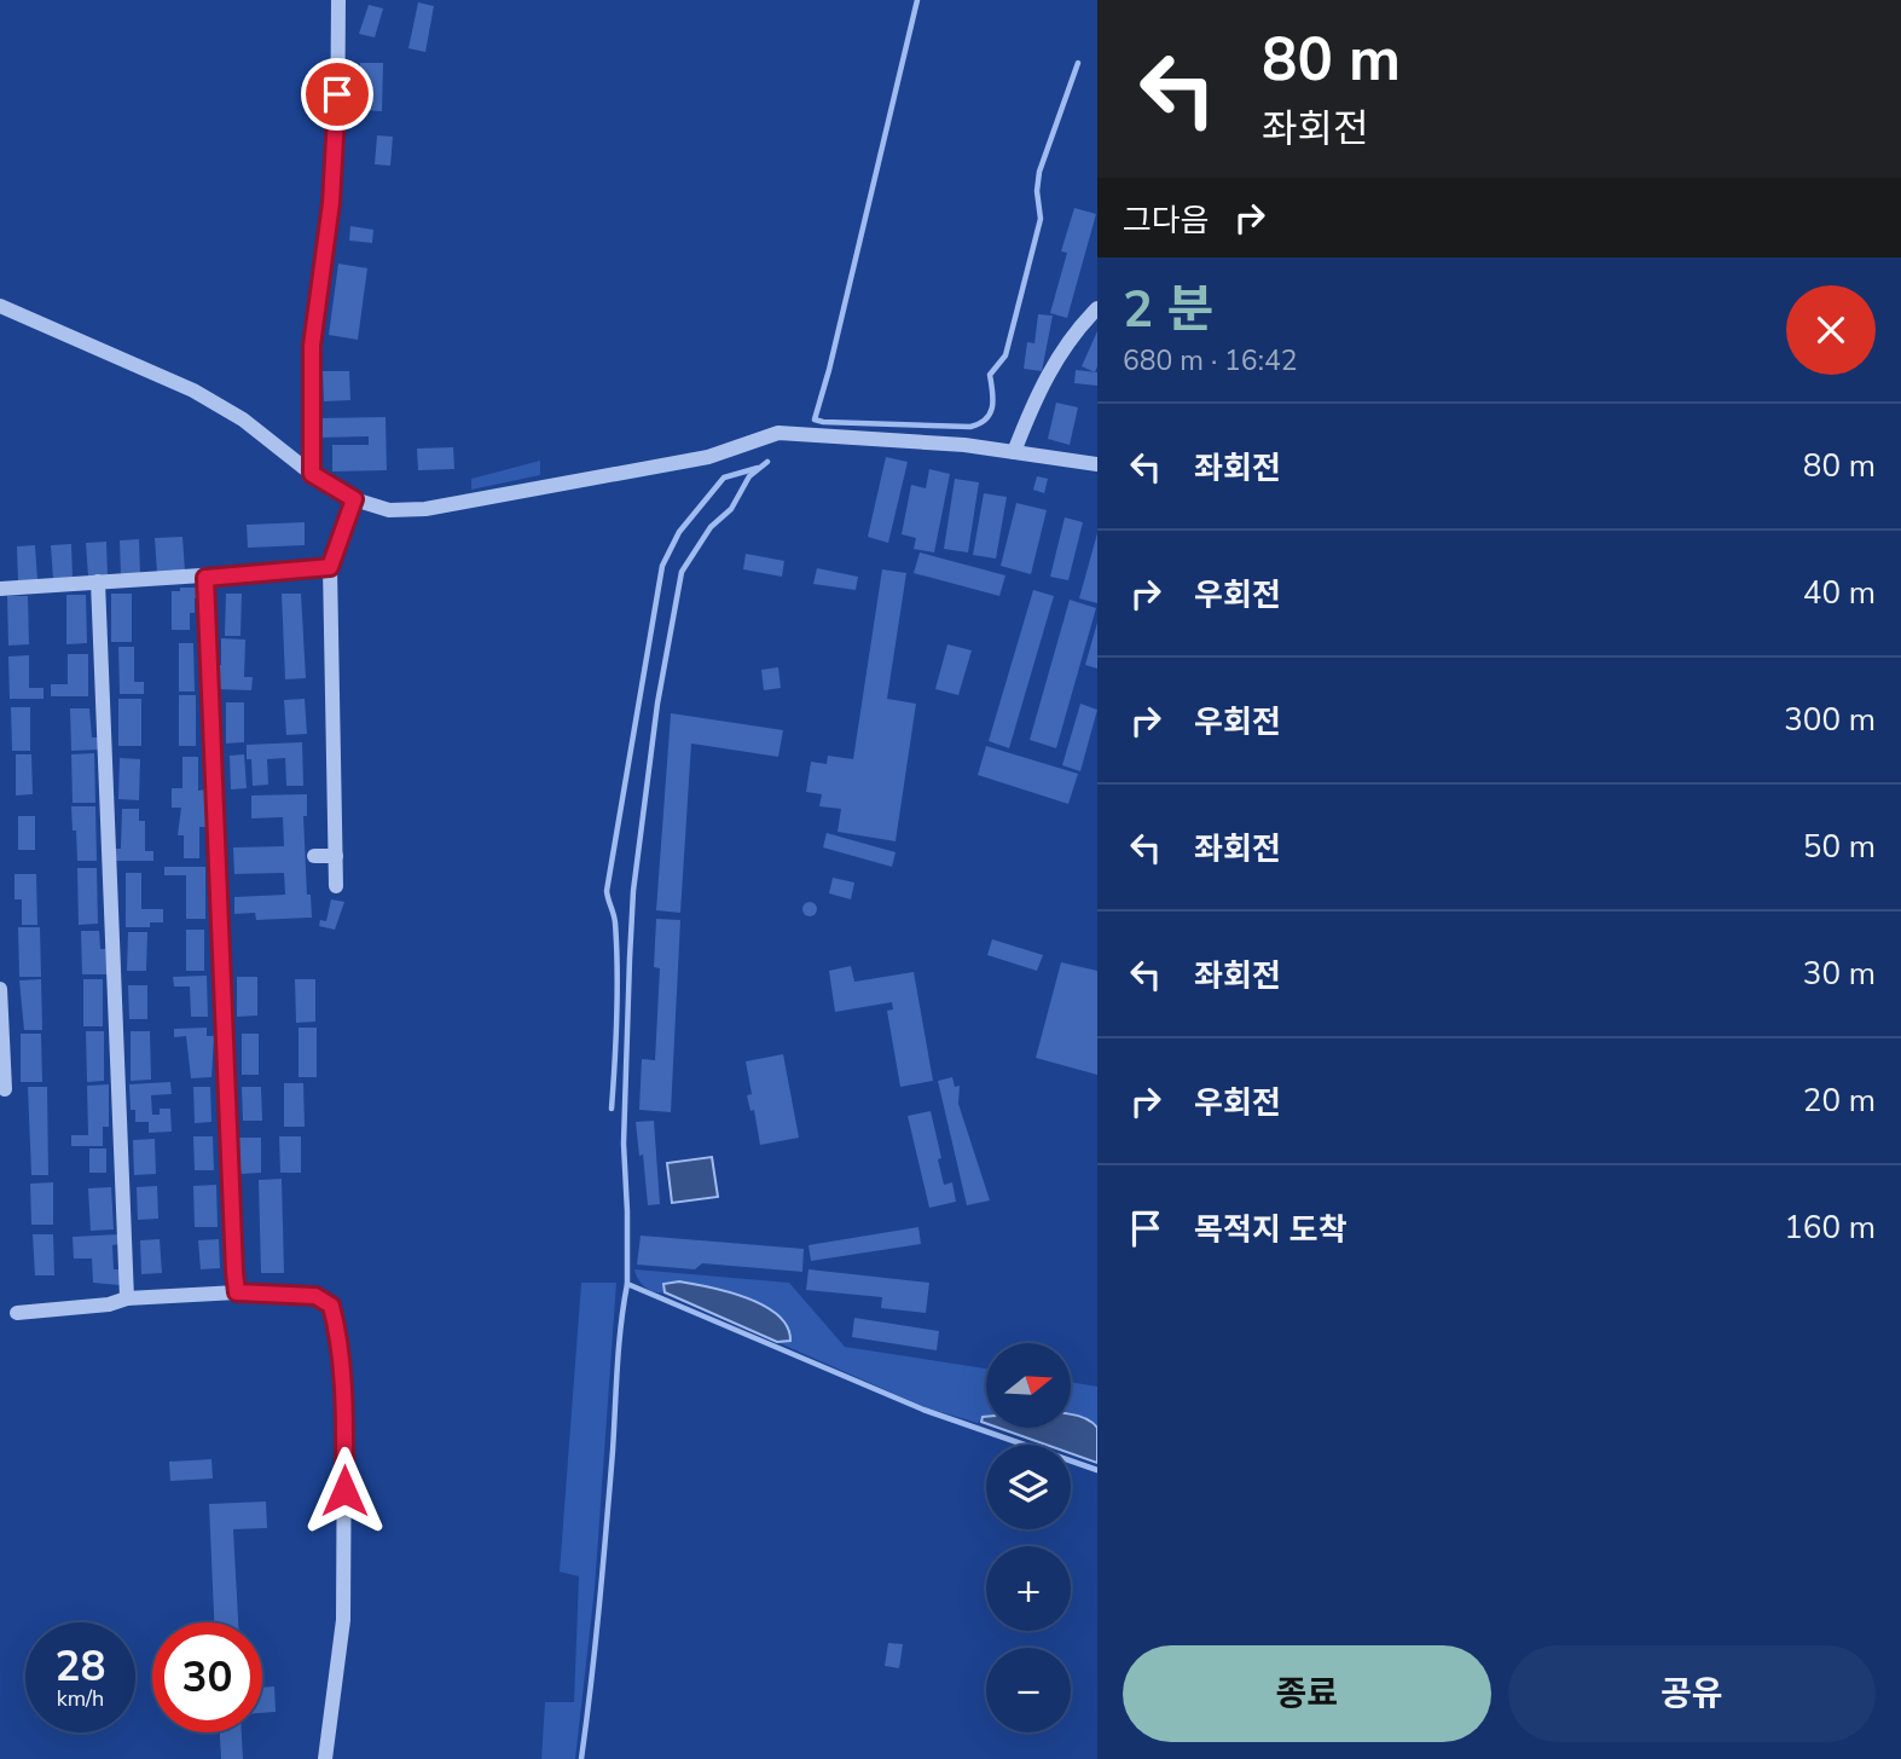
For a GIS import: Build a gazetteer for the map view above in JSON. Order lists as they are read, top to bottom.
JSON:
{
  "north": "right",
  "page": {
    "turn": ["80 m", "좌회전"],
    "then": "그다음",
    "heading": ["2 분", "680 m · 16:42"],
    "list": [
      {
        "name": "좌회전",
        "value": "80 m"
      },
      {
        "name": "우회전",
        "value": "40 m"
      },
      {
        "name": "우회전",
        "value": "300 m"
      },
      {
        "name": "좌회전",
        "value": "50 m"
      },
      {
        "name": "좌회전",
        "value": "30 m"
      },
      {
        "name": "우회전",
        "value": "20 m"
      },
      {
        "name": "목적지 도착",
        "value": "160 m"
      }
    ],
    "map_buttons": ["+", "−"],
    "speed": "28 km/h",
    "limit": "30",
    "buttons": ["종료", "공유"]
  }
}
